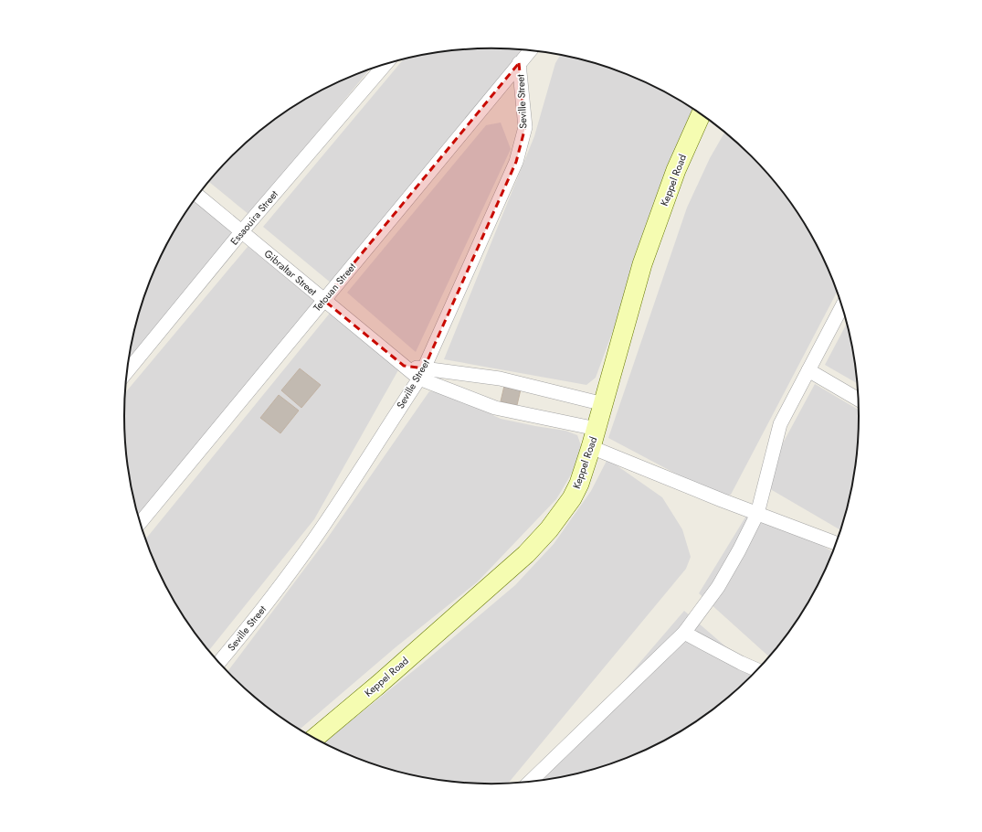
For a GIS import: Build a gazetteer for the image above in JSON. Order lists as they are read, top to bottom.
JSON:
{
  "streets": {
    "street": [
      "Seville Street",
      "Keppel Road",
      "Essaouira Street",
      "Gibraltar Street",
      "Tetouan Street"
    ]
  },
  "crossings": [
    ["Seville Street", "Gibraltar Street"],
    ["Seville Street", "Tetouan Street"],
    ["Essaouira Street", "Gibraltar Street"],
    ["Gibraltar Street", "Tetouan Street"]
  ]
}
